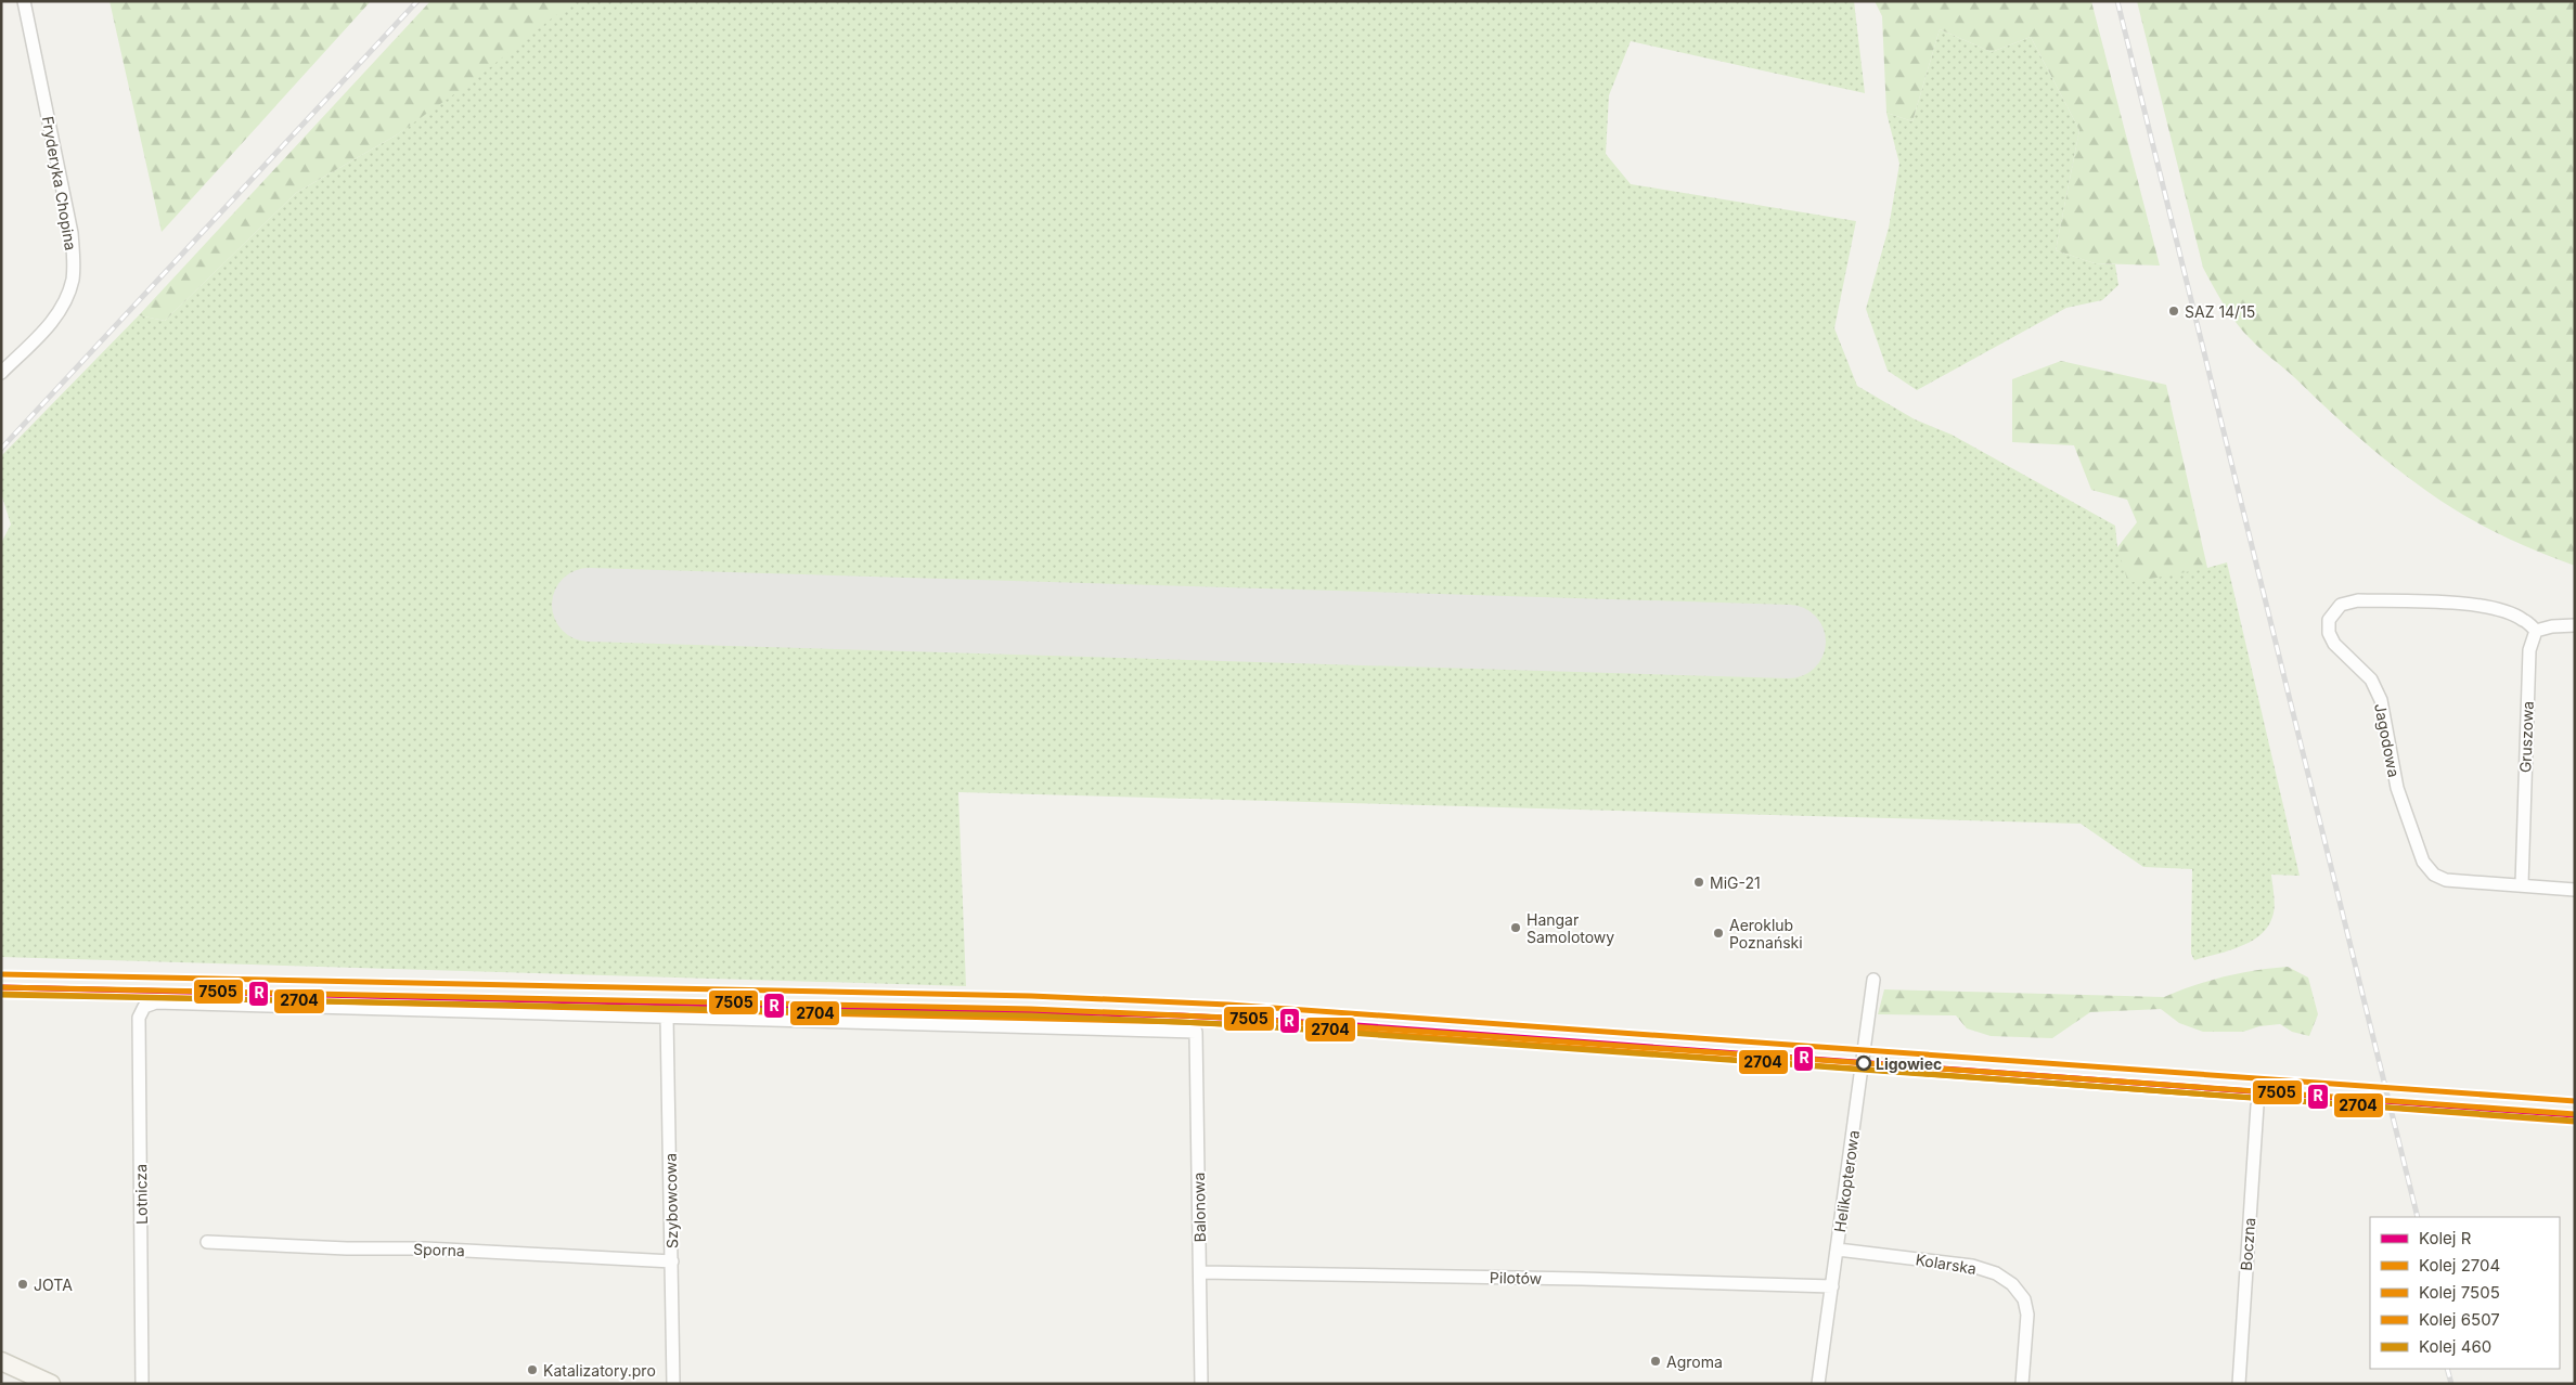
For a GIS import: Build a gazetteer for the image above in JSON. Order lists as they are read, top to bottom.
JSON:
{
  "streets": {
    "street": [
      "Fryderyka Chopina",
      "Gruszowa",
      "Jagodowa",
      "Helikopterowa",
      "Lotnicza",
      "Szybowcowa",
      "Balonowa",
      "Boczna",
      "Sporna",
      "Kolarska",
      "Pilotów"
    ]
  },
  "crossings": [
    ["Gruszowa", "Jagodowa"],
    ["Helikopterowa", "Kolarska"],
    ["Helikopterowa", "Pilotów"],
    ["Lotnicza", "Szybowcowa"],
    ["Lotnicza", "Balonowa"],
    ["Szybowcowa", "Balonowa"],
    ["Szybowcowa", "Sporna"],
    ["Balonowa", "Pilotów"]
  ],
  "places": [
    "SAZ 14/15",
    "MiG-21",
    "Hangar Samolotowy",
    "Aeroklub Poznański",
    "Ligowiec",
    "JOTA",
    "Agroma",
    "Katalizatory.pro"
  ],
  "lines": [
    "rail line 6507",
    "rail line R",
    "rail line 7505",
    "rail line 2704",
    "rail line 460"
  ],
  "legend": [
    "Kolej R",
    "Kolej 2704",
    "Kolej 7505",
    "Kolej 6507",
    "Kolej 460"
  ]
}
